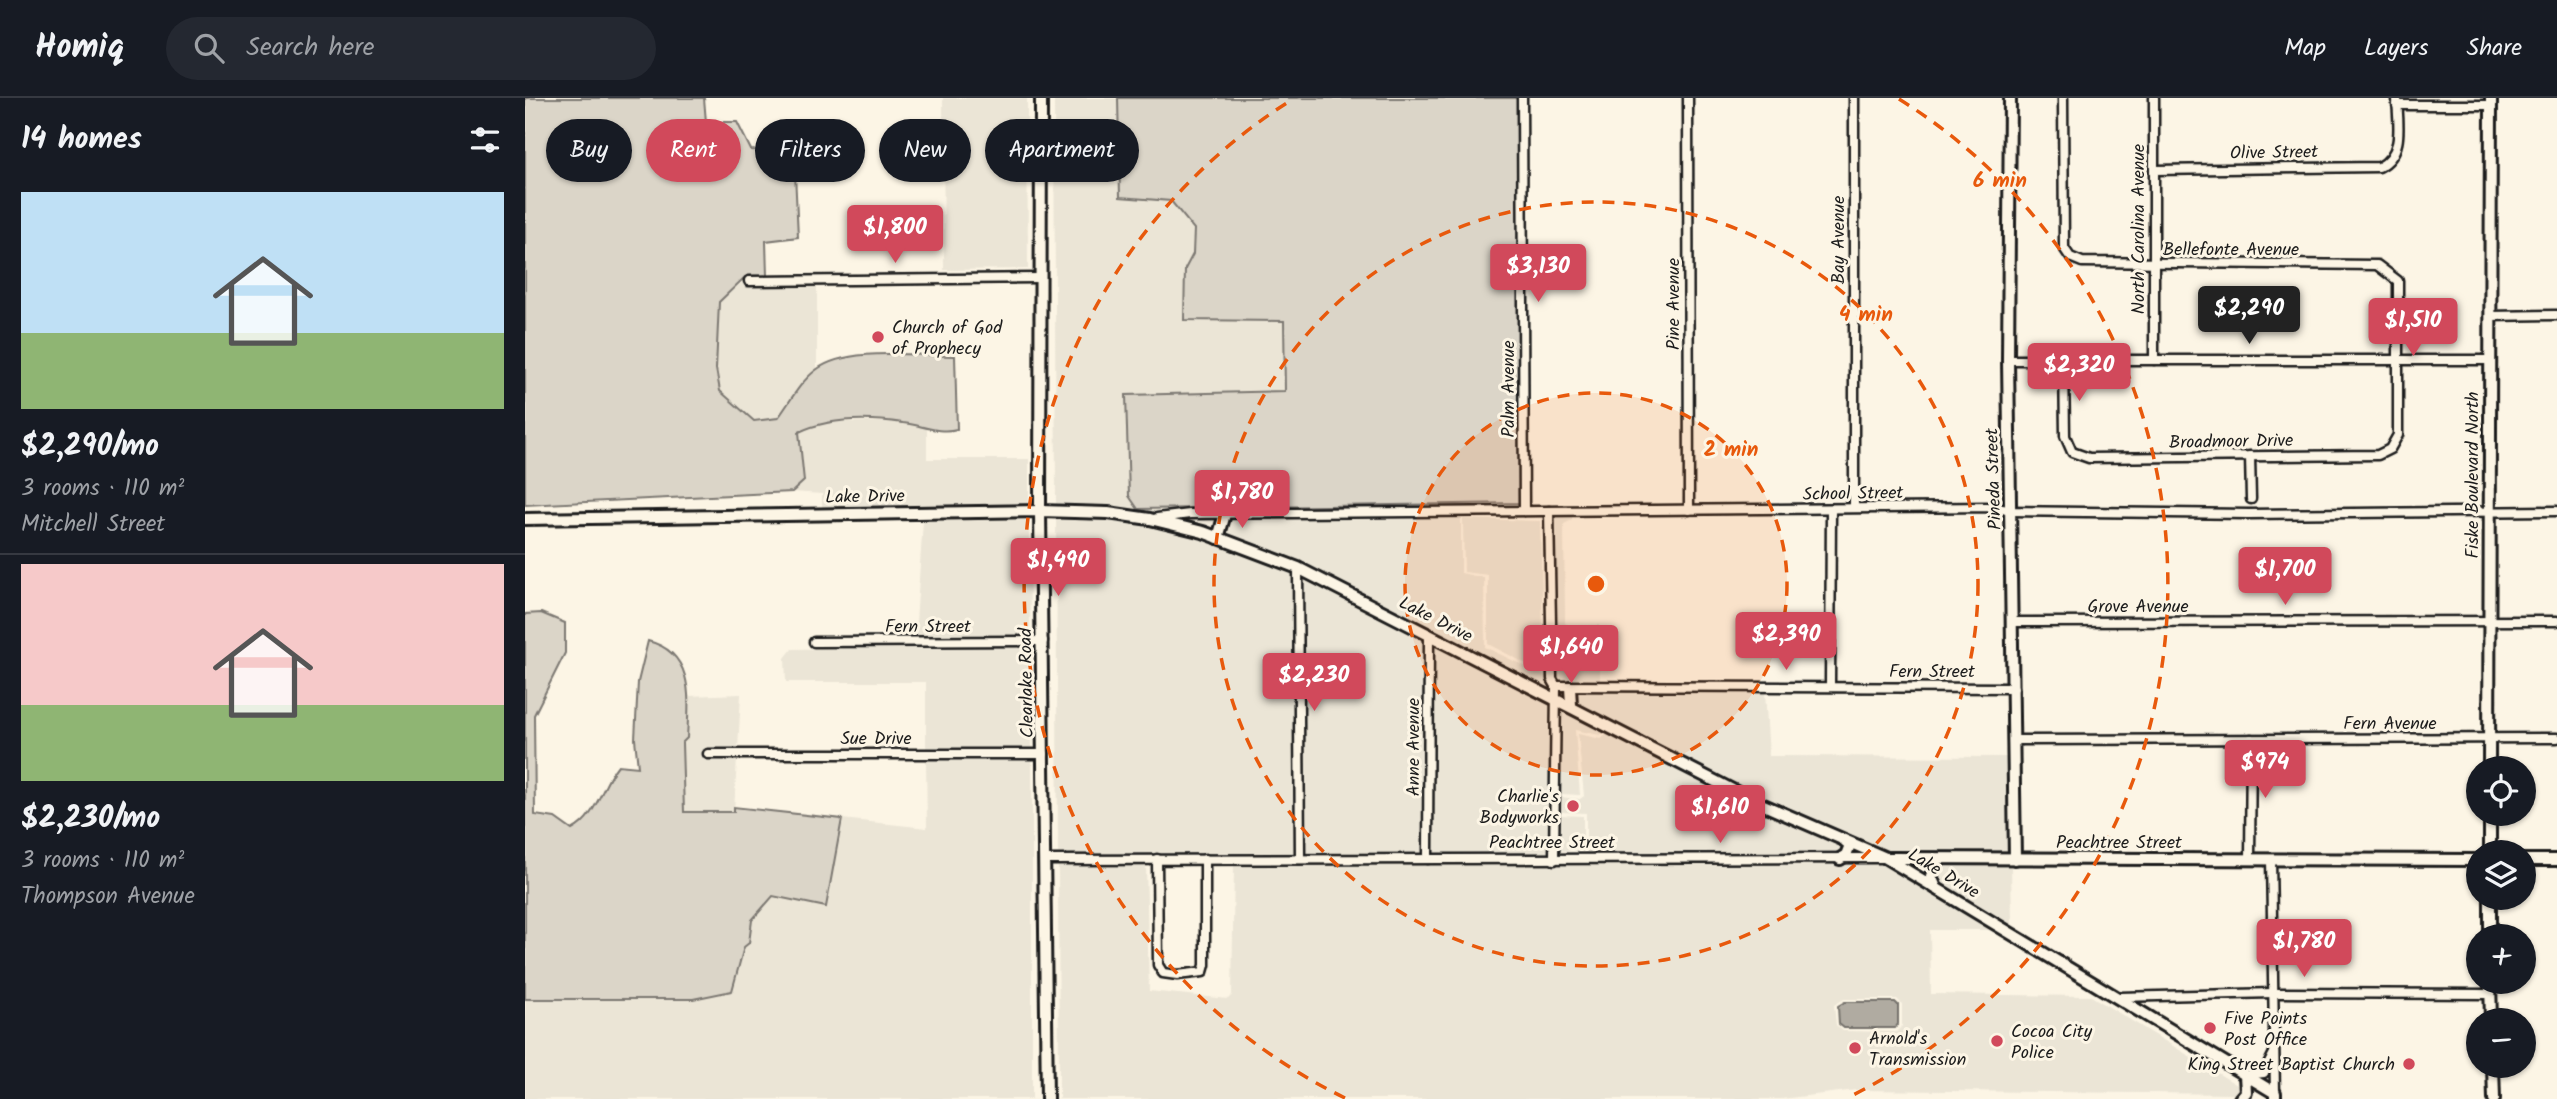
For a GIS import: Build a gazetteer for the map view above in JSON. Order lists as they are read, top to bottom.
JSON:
{
  "streets": {
    "street": [
      "Olive Street",
      "North Carolina Avenue",
      "Bay Avenue",
      "Bellefonte Avenue",
      "Pine Avenue",
      "Palm Avenue",
      "Broadmoor Drive",
      "Fiske Boulevard North",
      "Pineda Street",
      "School Street",
      "Lake Drive",
      "Grove Avenue",
      "Fern Street",
      "Clearlake Road",
      "Fern Avenue",
      "Sue Drive",
      "Anne Avenue",
      "Peachtree Street"
    ]
  },
  "crossings": [
    ["Olive Street", "North Carolina Avenue"],
    ["North Carolina Avenue", "Bellefonte Avenue"],
    ["Bay Avenue", "School Street"],
    ["Bellefonte Avenue", "Broadmoor Drive"],
    ["Pine Avenue", "School Street"],
    ["Palm Avenue", "School Street"],
    ["Fiske Boulevard North", "School Street"],
    ["Fiske Boulevard North", "Grove Avenue"],
    ["Fiske Boulevard North", "Fern Avenue"],
    ["Pineda Street", "School Street"],
    ["Pineda Street", "Grove Avenue"],
    ["Pineda Street", "Fern Street"],
    ["Pineda Street", "Fern Avenue"],
    ["Pineda Street", "Peachtree Street"],
    ["School Street", "Lake Drive"],
    ["Lake Drive", "Fern Street"],
    ["Lake Drive", "Clearlake Road"],
    ["Lake Drive", "Anne Avenue"],
    ["Lake Drive", "Peachtree Street"],
    ["Fern Street", "Clearlake Road"],
    ["Clearlake Road", "Sue Drive"],
    ["Clearlake Road", "Peachtree Street"],
    ["Anne Avenue", "Peachtree Street"]
  ],
  "places": [
    "Church of God of Prophecy",
    "Charlie's Bodyworks",
    "Five Points Post Office",
    "Cocoa City Police",
    "Arnold's Transmission",
    "King Street Baptist Church"
  ],
  "page": {
    "header": "Homiq",
    "search": "Search here",
    "nav": ["Map", "Layers", "Share"],
    "heading": "14 homes",
    "chip": [
      "Buy",
      "Rent",
      "Filters",
      "New",
      "Apartment"
    ],
    "list": [
      {
        "name": "$2,290/mo",
        "note": "3 rooms · 110 m² · Mitchell Street"
      },
      {
        "name": "$2,230/mo",
        "note": "3 rooms · 110 m² · Thompson Avenue"
      }
    ],
    "price": [
      "$1,800",
      "$3,130",
      "$2,290",
      "$1,510",
      "$2,320",
      "$1,780",
      "$1,490",
      "$1,700",
      "$2,390",
      "$1,640",
      "$2,230",
      "$974",
      "$1,610",
      "$1,780"
    ],
    "map_buttons": ["+", "−"]
  },
  "rings": ["6 min", "4 min", "2 min"]
}
